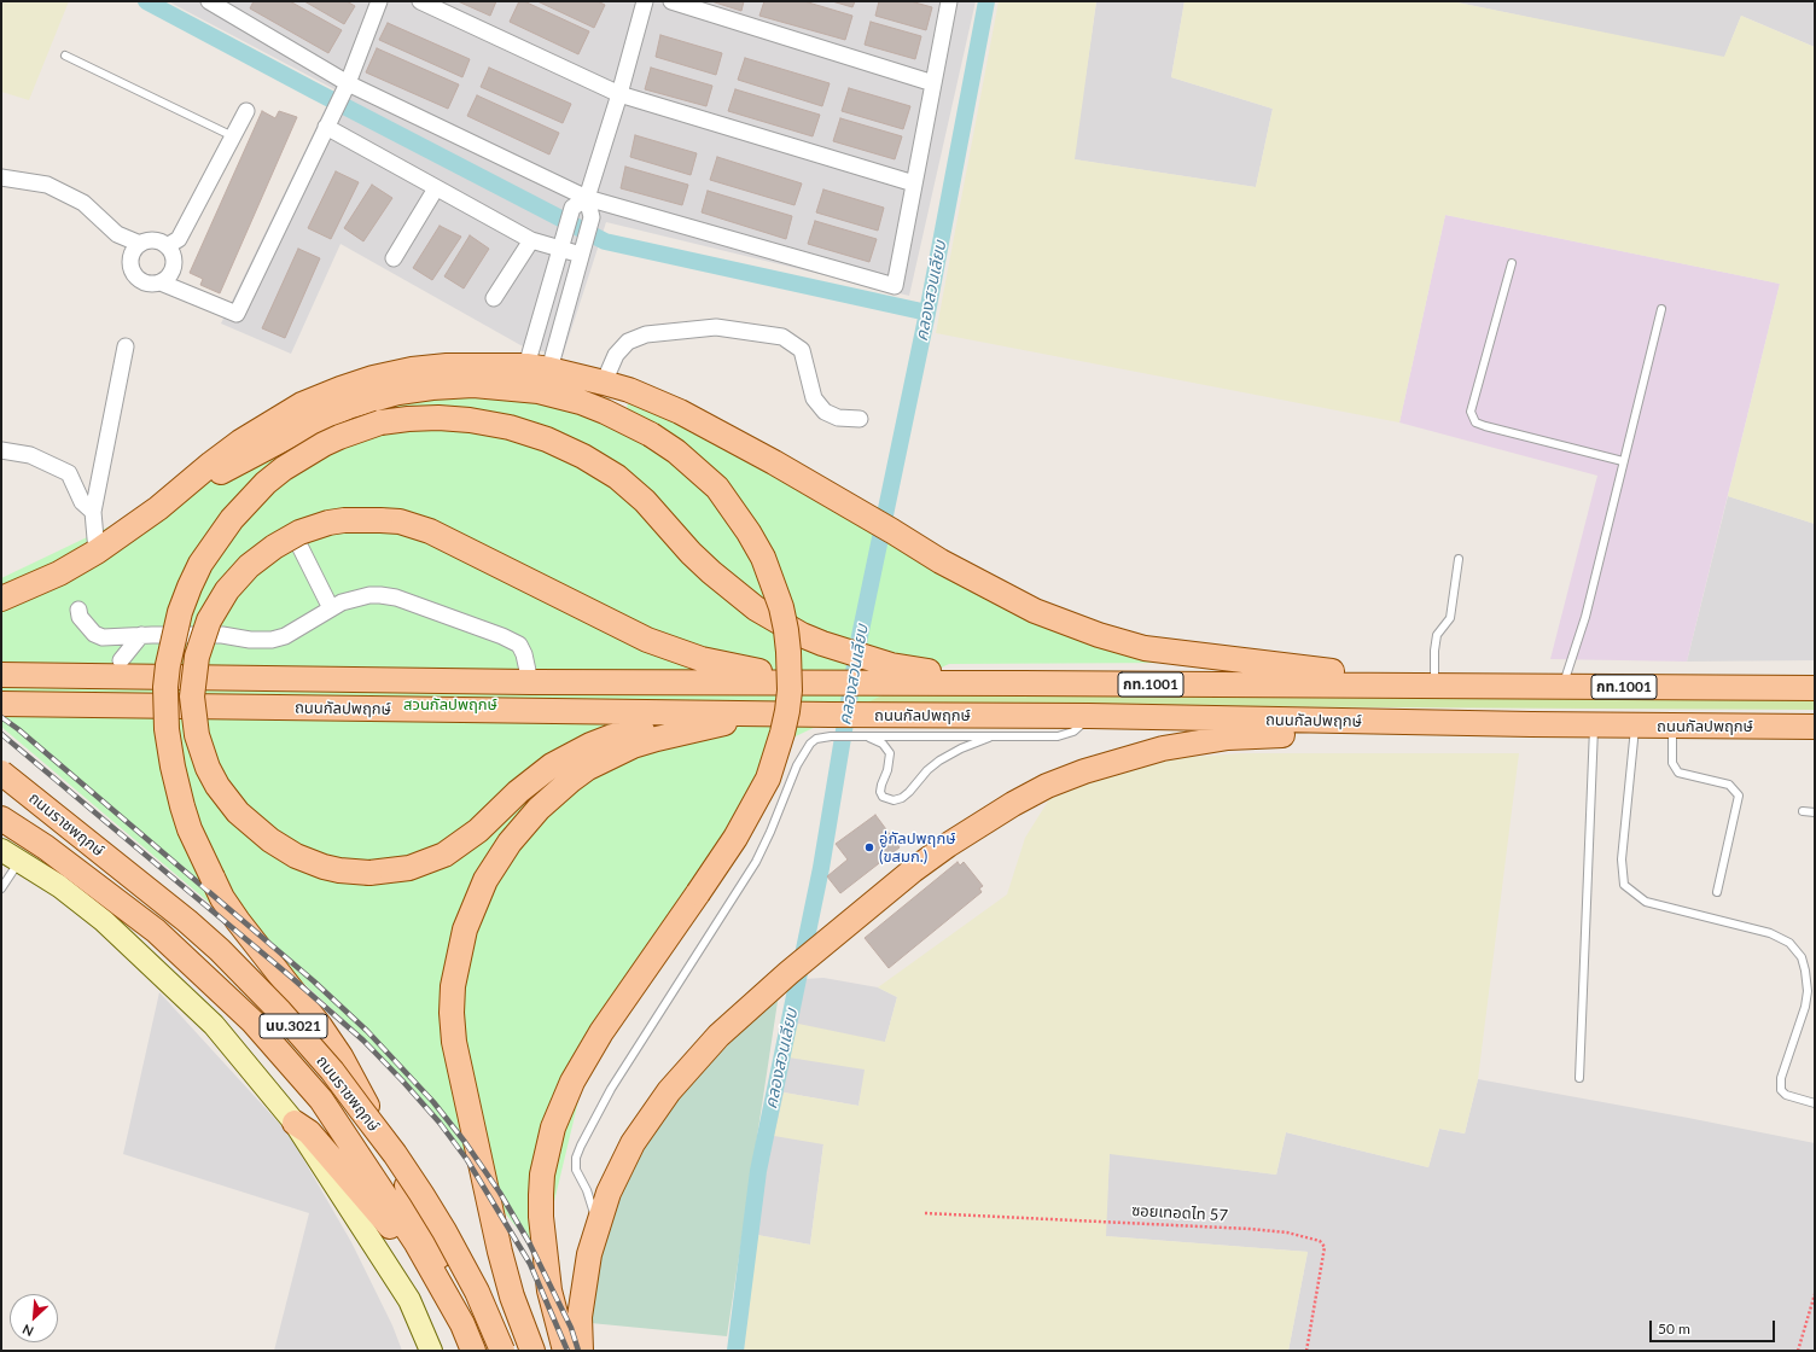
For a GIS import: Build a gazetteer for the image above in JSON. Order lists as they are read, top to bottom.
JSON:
{
  "streets": {
    "main road": [
      "กท.1001",
      "ถนนกัลปพฤกษ์",
      "ถนนราชพฤกษ์",
      "นบ.3021"
    ],
    "path": ["ซอยเทอดไท 57"]
  },
  "water": ["คลองสวนเลียบ"],
  "parks": ["สวนกัลปพฤกษ์"],
  "places": ["อู่กัลปพฤกษ์ (ขสมก.)"],
  "scale_bar": "50 m",
  "north": "bottom left"
}
